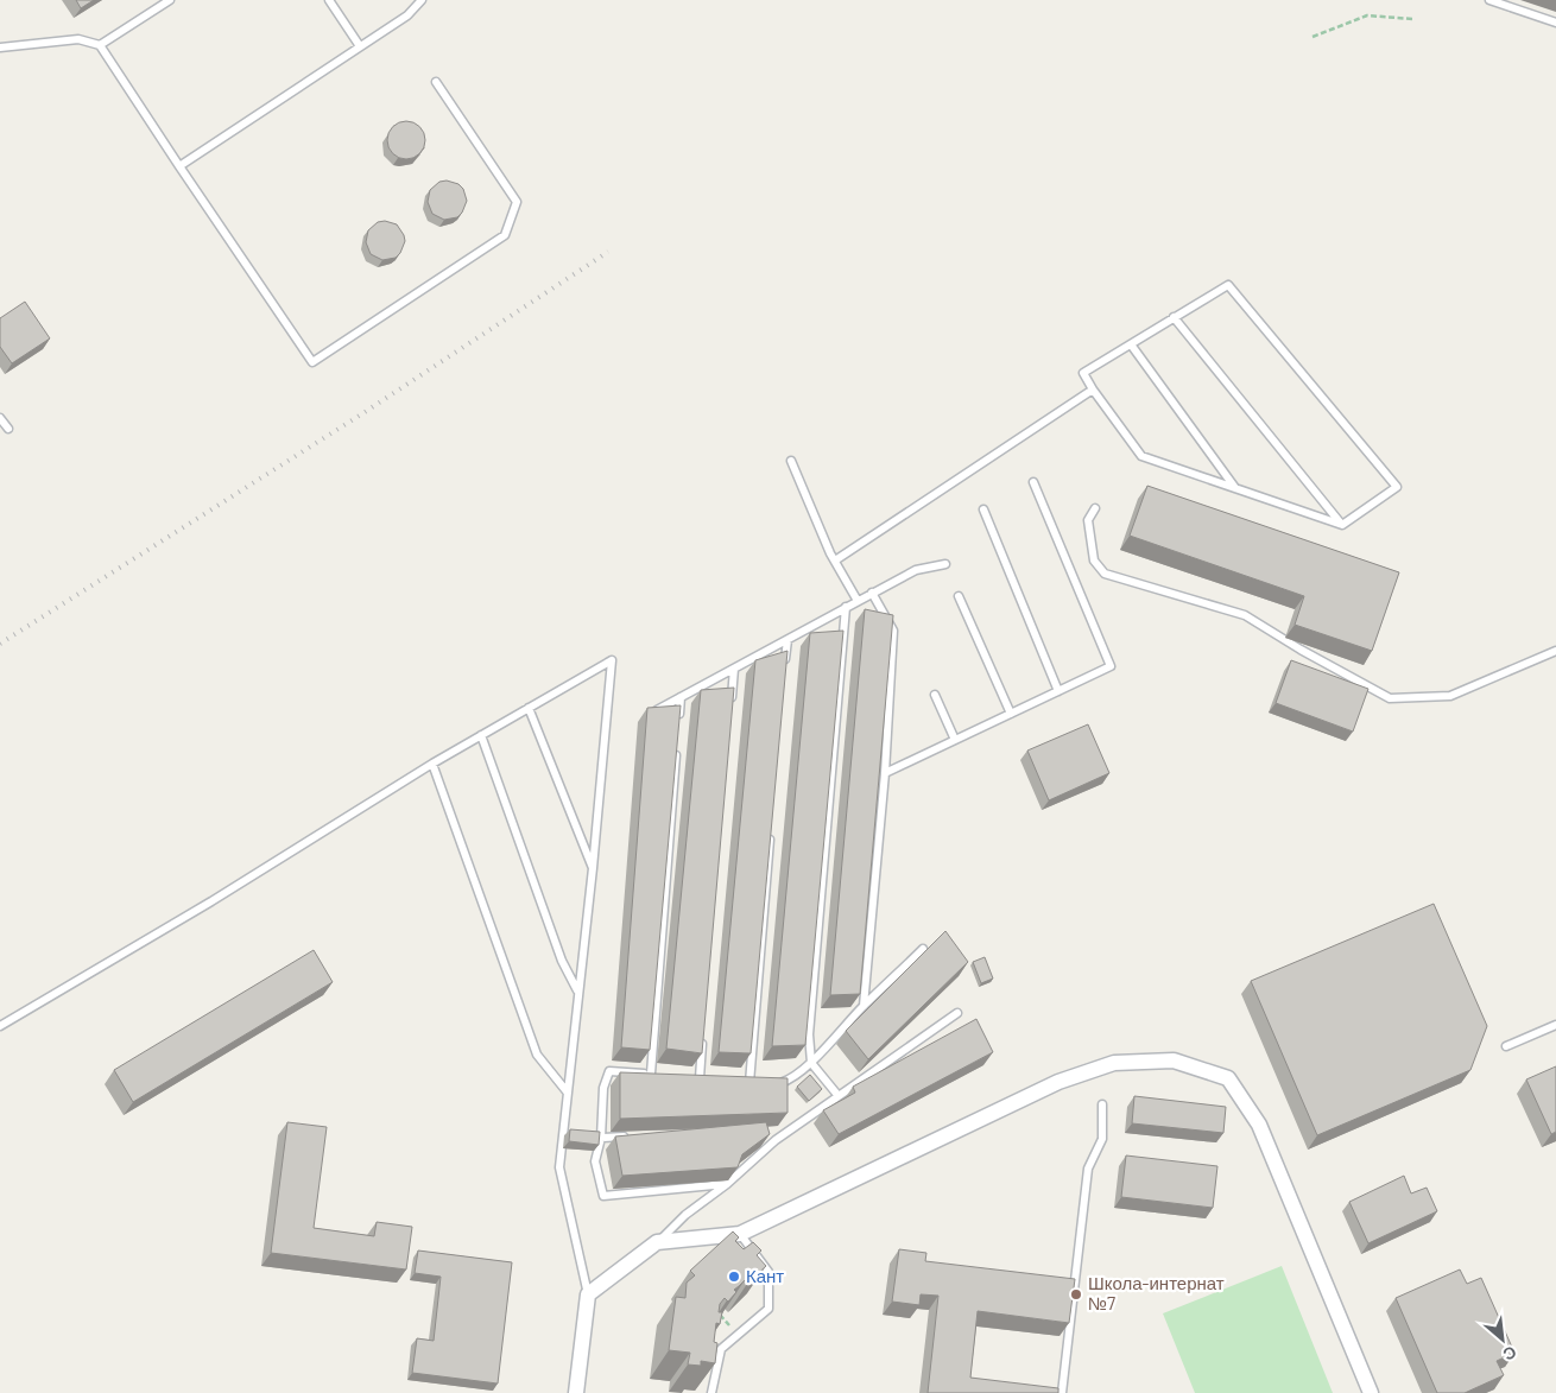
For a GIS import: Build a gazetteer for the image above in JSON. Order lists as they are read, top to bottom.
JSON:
{
  "places": ["Кант", "Школа-интернат №7"],
  "north": "bottom right"
}
